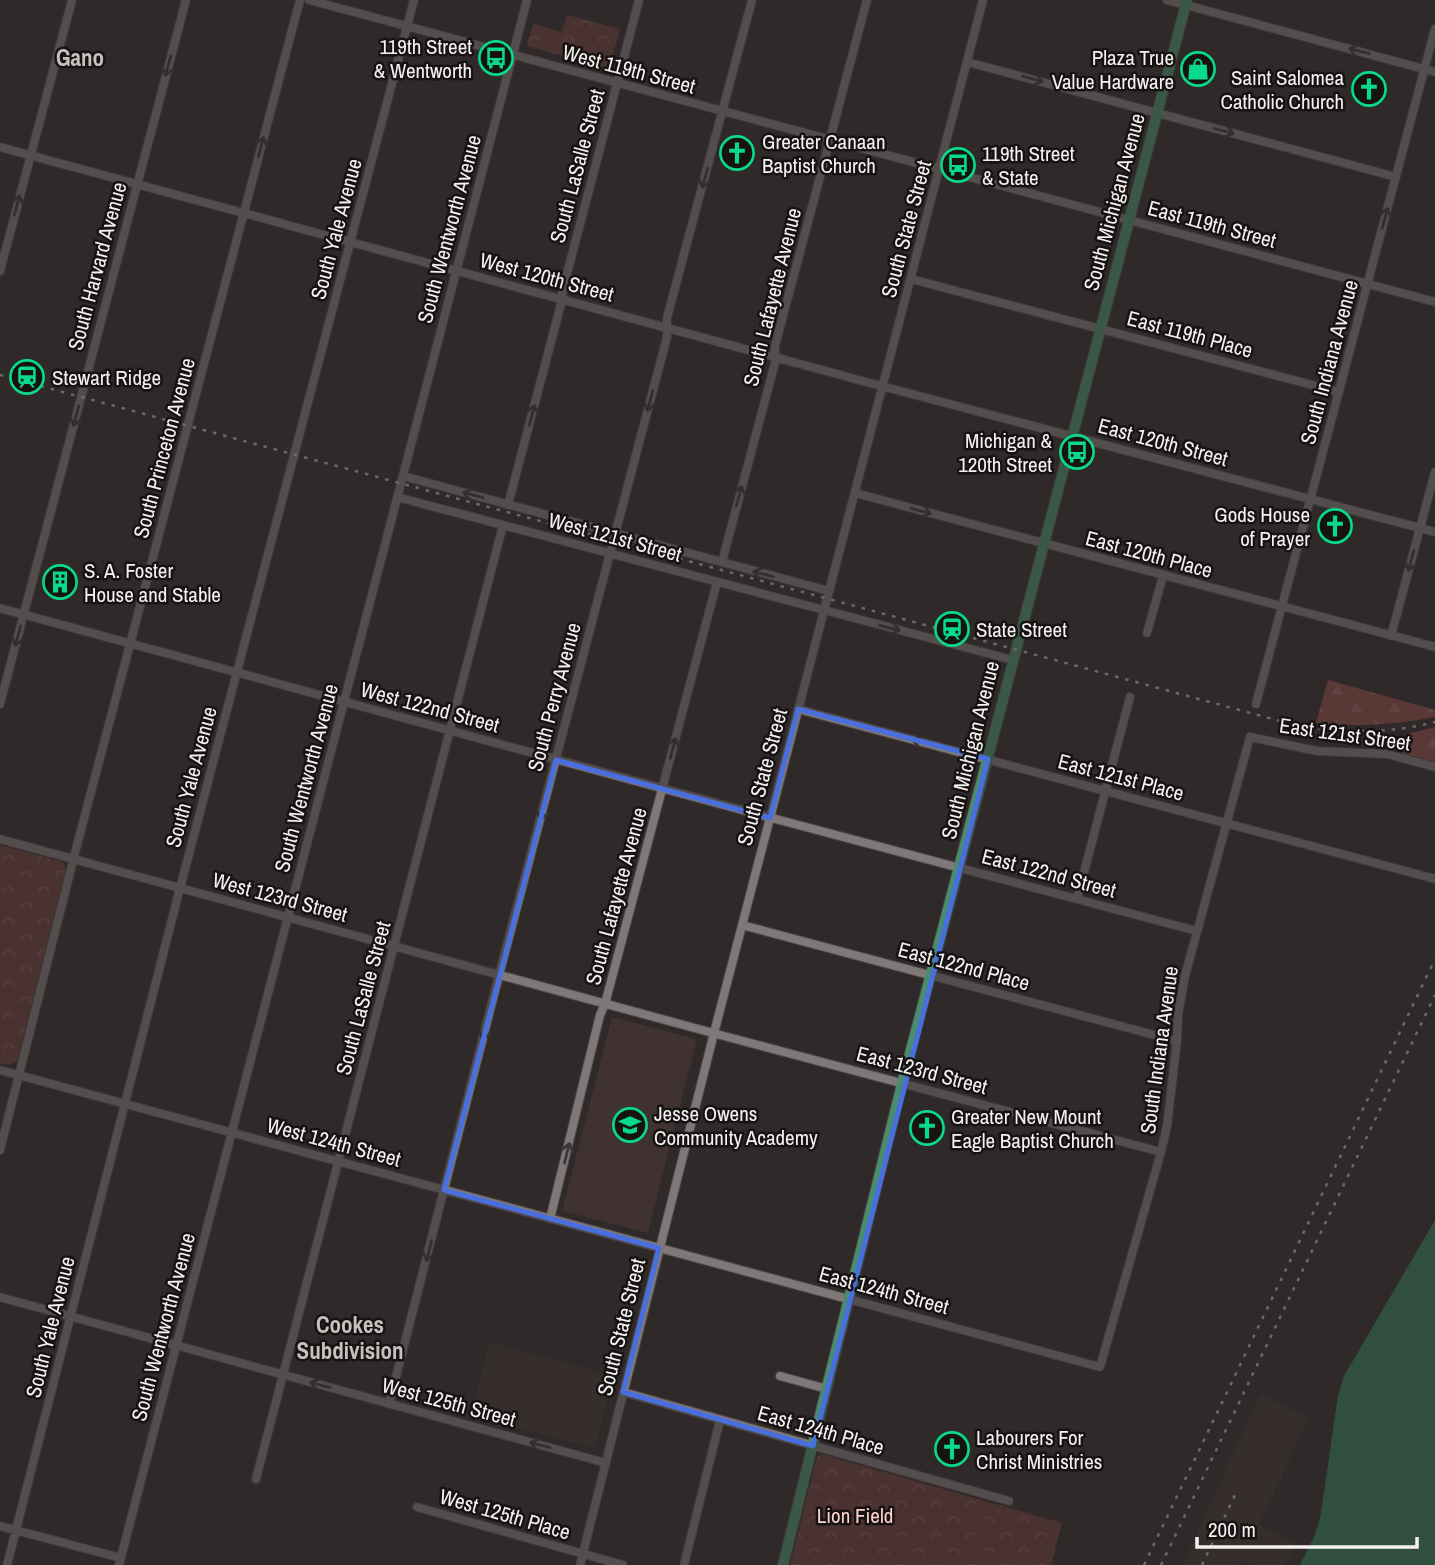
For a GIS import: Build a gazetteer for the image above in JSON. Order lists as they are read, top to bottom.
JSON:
{
  "streets": {
    "main road": ["South Michigan Avenue"],
    "street": [
      "West 119th Street",
      "South LaSalle Street",
      "East 119th Street",
      "South Yale Avenue",
      "South Wentworth Avenue",
      "South State Street",
      "South Harvard Avenue",
      "West 120th Street",
      "South Lafayette Avenue",
      "East 119th Place",
      "South Indiana Avenue",
      "East 120th Street",
      "South Princeton Avenue",
      "West 121st Street",
      "East 120th Place",
      "South Perry Avenue",
      "West 122nd Street",
      "East 121st Street",
      "East 121st Place",
      "East 122nd Street",
      "West 123rd Street",
      "East 122nd Place",
      "East 123rd Street",
      "West 124th Street",
      "East 124th Street",
      "West 125th Street",
      "East 124th Place",
      "West 125th Place"
    ]
  },
  "crossings": [
    ["West 119th Street", "South LaSalle Street"],
    ["West 119th Street", "East 119th Street"],
    ["West 119th Street", "South Yale Avenue"],
    ["West 119th Street", "South Wentworth Avenue"],
    ["West 119th Street", "South State Street"],
    ["West 119th Street", "South Lafayette Avenue"],
    ["West 119th Street", "South Perry Avenue"],
    ["South LaSalle Street", "West 120th Street"],
    ["South LaSalle Street", "West 121st Street"],
    ["South LaSalle Street", "West 122nd Street"],
    ["South LaSalle Street", "West 123rd Street"],
    ["South LaSalle Street", "West 124th Street"],
    ["South LaSalle Street", "West 125th Street"],
    ["South Michigan Avenue", "East 119th Street"],
    ["South Michigan Avenue", "East 119th Place"],
    ["South Michigan Avenue", "East 120th Street"],
    ["South Michigan Avenue", "East 120th Place"],
    ["South Michigan Avenue", "East 121st Place"],
    ["South Michigan Avenue", "East 122nd Street"],
    ["South Michigan Avenue", "East 122nd Place"],
    ["South Michigan Avenue", "East 123rd Street"],
    ["South Michigan Avenue", "East 124th Street"],
    ["South Michigan Avenue", "East 124th Place"],
    ["East 119th Street", "South State Street"],
    ["East 119th Street", "South Indiana Avenue"],
    ["South Yale Avenue", "West 120th Street"],
    ["South Yale Avenue", "West 122nd Street"],
    ["South Yale Avenue", "West 123rd Street"],
    ["South Yale Avenue", "West 124th Street"],
    ["South Yale Avenue", "West 125th Street"],
    ["South Wentworth Avenue", "West 120th Street"],
    ["South Wentworth Avenue", "West 121st Street"],
    ["South Wentworth Avenue", "West 122nd Street"],
    ["South Wentworth Avenue", "West 123rd Street"],
    ["South Wentworth Avenue", "West 124th Street"],
    ["South Wentworth Avenue", "West 125th Street"],
    ["South State Street", "West 120th Street"],
    ["South State Street", "East 119th Place"],
    ["South State Street", "East 120th Street"],
    ["South State Street", "West 121st Street"],
    ["South State Street", "East 120th Place"],
    ["South State Street", "West 122nd Street"],
    ["South State Street", "East 121st Place"],
    ["South State Street", "East 122nd Street"],
    ["South State Street", "West 123rd Street"],
    ["South State Street", "East 122nd Place"],
    ["South State Street", "East 123rd Street"],
    ["South State Street", "West 124th Street"],
    ["South State Street", "East 124th Street"],
    ["South State Street", "West 125th Street"],
    ["South State Street", "East 124th Place"],
    ["South State Street", "West 125th Place"],
    ["South Harvard Avenue", "West 120th Street"],
    ["South Harvard Avenue", "West 122nd Street"],
    ["West 120th Street", "South Lafayette Avenue"],
    ["West 120th Street", "East 120th Street"],
    ["West 120th Street", "South Princeton Avenue"],
    ["West 120th Street", "South Perry Avenue"],
    ["South Lafayette Avenue", "West 121st Street"],
    ["South Lafayette Avenue", "West 122nd Street"],
    ["South Lafayette Avenue", "West 123rd Street"],
    ["South Lafayette Avenue", "West 124th Street"],
    ["East 119th Place", "South Indiana Avenue"],
    ["South Indiana Avenue", "East 120th Street"],
    ["South Indiana Avenue", "East 120th Place"],
    ["South Indiana Avenue", "East 121st Street"],
    ["South Indiana Avenue", "East 121st Place"],
    ["South Indiana Avenue", "East 122nd Street"],
    ["South Indiana Avenue", "East 122nd Place"],
    ["South Indiana Avenue", "East 123rd Street"],
    ["South Indiana Avenue", "East 124th Street"],
    ["South Princeton Avenue", "West 122nd Street"],
    ["South Princeton Avenue", "West 123rd Street"],
    ["South Princeton Avenue", "West 124th Street"],
    ["West 121st Street", "South Perry Avenue"],
    ["South Perry Avenue", "West 122nd Street"],
    ["South Perry Avenue", "West 123rd Street"],
    ["South Perry Avenue", "West 124th Street"],
    ["South Perry Avenue", "West 125th Street"],
    ["West 122nd Street", "East 122nd Street"],
    ["West 123rd Street", "East 123rd Street"],
    ["West 124th Street", "East 124th Street"]
  ],
  "one_way": [
    "South Harvard Avenue",
    "South Lafayette Avenue",
    "South Perry Avenue",
    "West 125th Street"
  ],
  "districts": ["Gano", "Cookes Subdivision"],
  "parks": ["Lion Field"],
  "places": {
    "bus stop": ["119th Street & Wentworth", "119th Street & State", "Michigan & 120th Street"],
    "shop": ["Plaza True Value Hardware"],
    "church": [
      "Saint Salomea Catholic Church",
      "Greater Canaan Baptist Church",
      "Gods House of Prayer",
      "Greater New Mount Eagle Baptist Church",
      "Labourers For Christ Ministries"
    ],
    "station": ["Stewart Ridge", "State Street"],
    "building": ["S. A. Foster House and Stable"],
    "school or university": ["Jesse Owens Community Academy"]
  },
  "scale_bar": "200 m"
}
